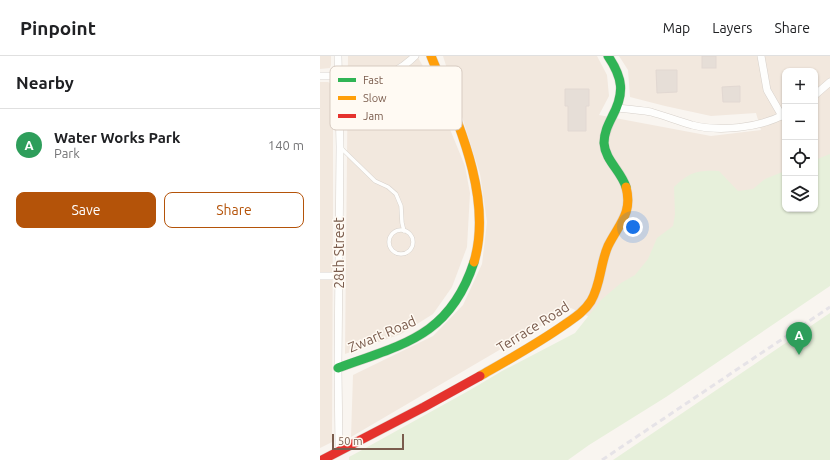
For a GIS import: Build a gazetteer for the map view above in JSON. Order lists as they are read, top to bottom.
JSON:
{
  "streets": {
    "street": ["28th Street", "Terrace Road", "Zwart Road"]
  },
  "crossings": [
    ["28th Street", "Terrace Road"],
    ["28th Street", "Zwart Road"]
  ],
  "legend": ["Fast", "Slow", "Jam"],
  "scale_bar": "50 m",
  "page": {
    "header": "Pinpoint",
    "nav": ["Map", "Layers", "Share"],
    "heading": "Nearby",
    "map_buttons": ["+", "−"],
    "list": [
      {
        "mark": "A",
        "name": "Water Works Park",
        "note": "Park",
        "value": "140 m"
      }
    ],
    "buttons": ["Save", "Share"],
    "pins": "A",
    "scale": "50 m"
  }
}
